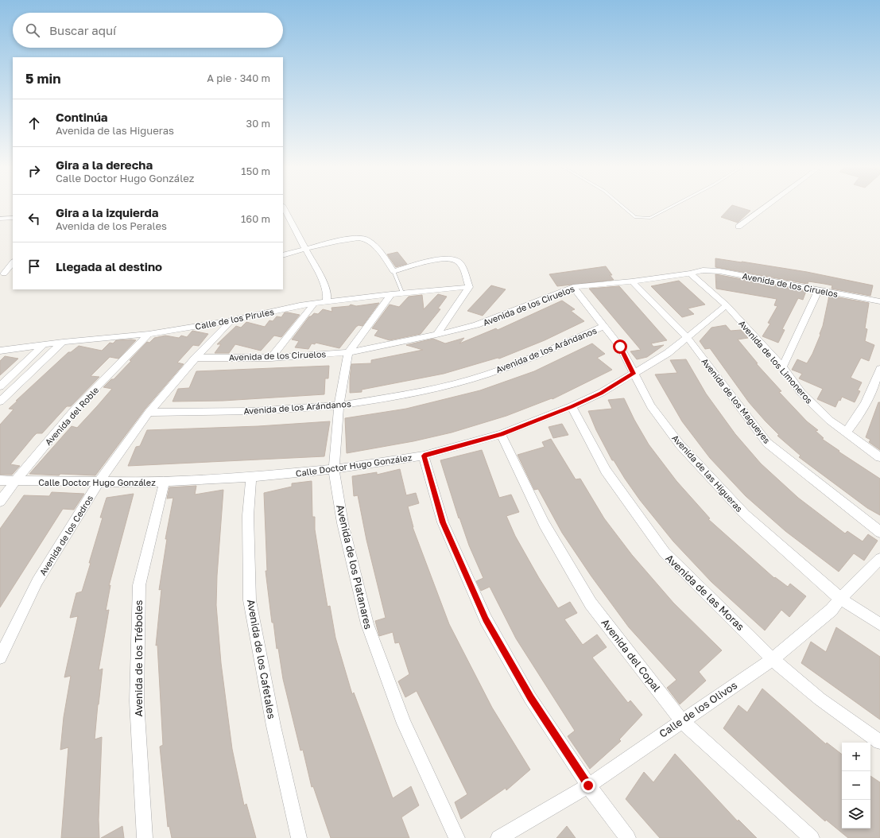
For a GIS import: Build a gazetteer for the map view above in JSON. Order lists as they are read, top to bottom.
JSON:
{
  "streets": {
    "street": [
      "Avenida de los Ciruelos",
      "Calle de los Pirules",
      "Avenida de los Arándanos",
      "Avenida de los Limoneros",
      "Avenida de los Magueyes",
      "Avenida del Roble",
      "Calle Doctor Hugo González",
      "Avenida de las Higueras",
      "Avenida de los Cedros",
      "Avenida de los Platanares",
      "Avenida de las Moras",
      "Avenida del Copal",
      "Avenida de los Tréboles",
      "Avenida de los Cafetales",
      "Calle de los Olivos"
    ]
  },
  "crossings": [
    ["Avenida de los Ciruelos", "Avenida de los Limoneros"],
    ["Avenida de los Ciruelos", "Avenida de los Magueyes"],
    ["Avenida de los Ciruelos", "Avenida de las Higueras"],
    ["Avenida de los Ciruelos", "Avenida de los Cedros"],
    ["Avenida de los Ciruelos", "Avenida de los Platanares"],
    ["Calle de los Pirules", "Avenida del Roble"],
    ["Calle de los Pirules", "Avenida de los Cedros"],
    ["Calle de los Pirules", "Avenida de los Platanares"],
    ["Avenida de los Arándanos", "Avenida de las Higueras"],
    ["Avenida de los Arándanos", "Avenida de los Cedros"],
    ["Avenida de los Arándanos", "Avenida de los Platanares"],
    ["Avenida de los Limoneros", "Calle Doctor Hugo González"],
    ["Avenida de los Magueyes", "Calle Doctor Hugo González"],
    ["Avenida del Roble", "Calle Doctor Hugo González"],
    ["Calle Doctor Hugo González", "Avenida de las Higueras"],
    ["Calle Doctor Hugo González", "Avenida de los Cedros"],
    ["Calle Doctor Hugo González", "Avenida de los Platanares"],
    ["Calle Doctor Hugo González", "Avenida de las Moras"],
    ["Calle Doctor Hugo González", "Avenida del Copal"],
    ["Calle Doctor Hugo González", "Avenida de los Tréboles"],
    ["Calle Doctor Hugo González", "Avenida de los Cafetales"],
    ["Avenida de las Higueras", "Calle de los Olivos"],
    ["Avenida de las Moras", "Calle de los Olivos"],
    ["Avenida del Copal", "Calle de los Olivos"]
  ],
  "page": {
    "search": "Buscar aquí",
    "heading": ["5 min", "A pie · 340 m"],
    "list": [
      ["Continúa", "Avenida de las Higueras", "30 m"],
      ["Gira a la derecha", "Calle Doctor Hugo González", "150 m"],
      ["Gira a la izquierda", "Avenida de los Perales", "160 m"],
      "Llegada al destino"
    ],
    "map_buttons": ["+", "−"]
  }
}
